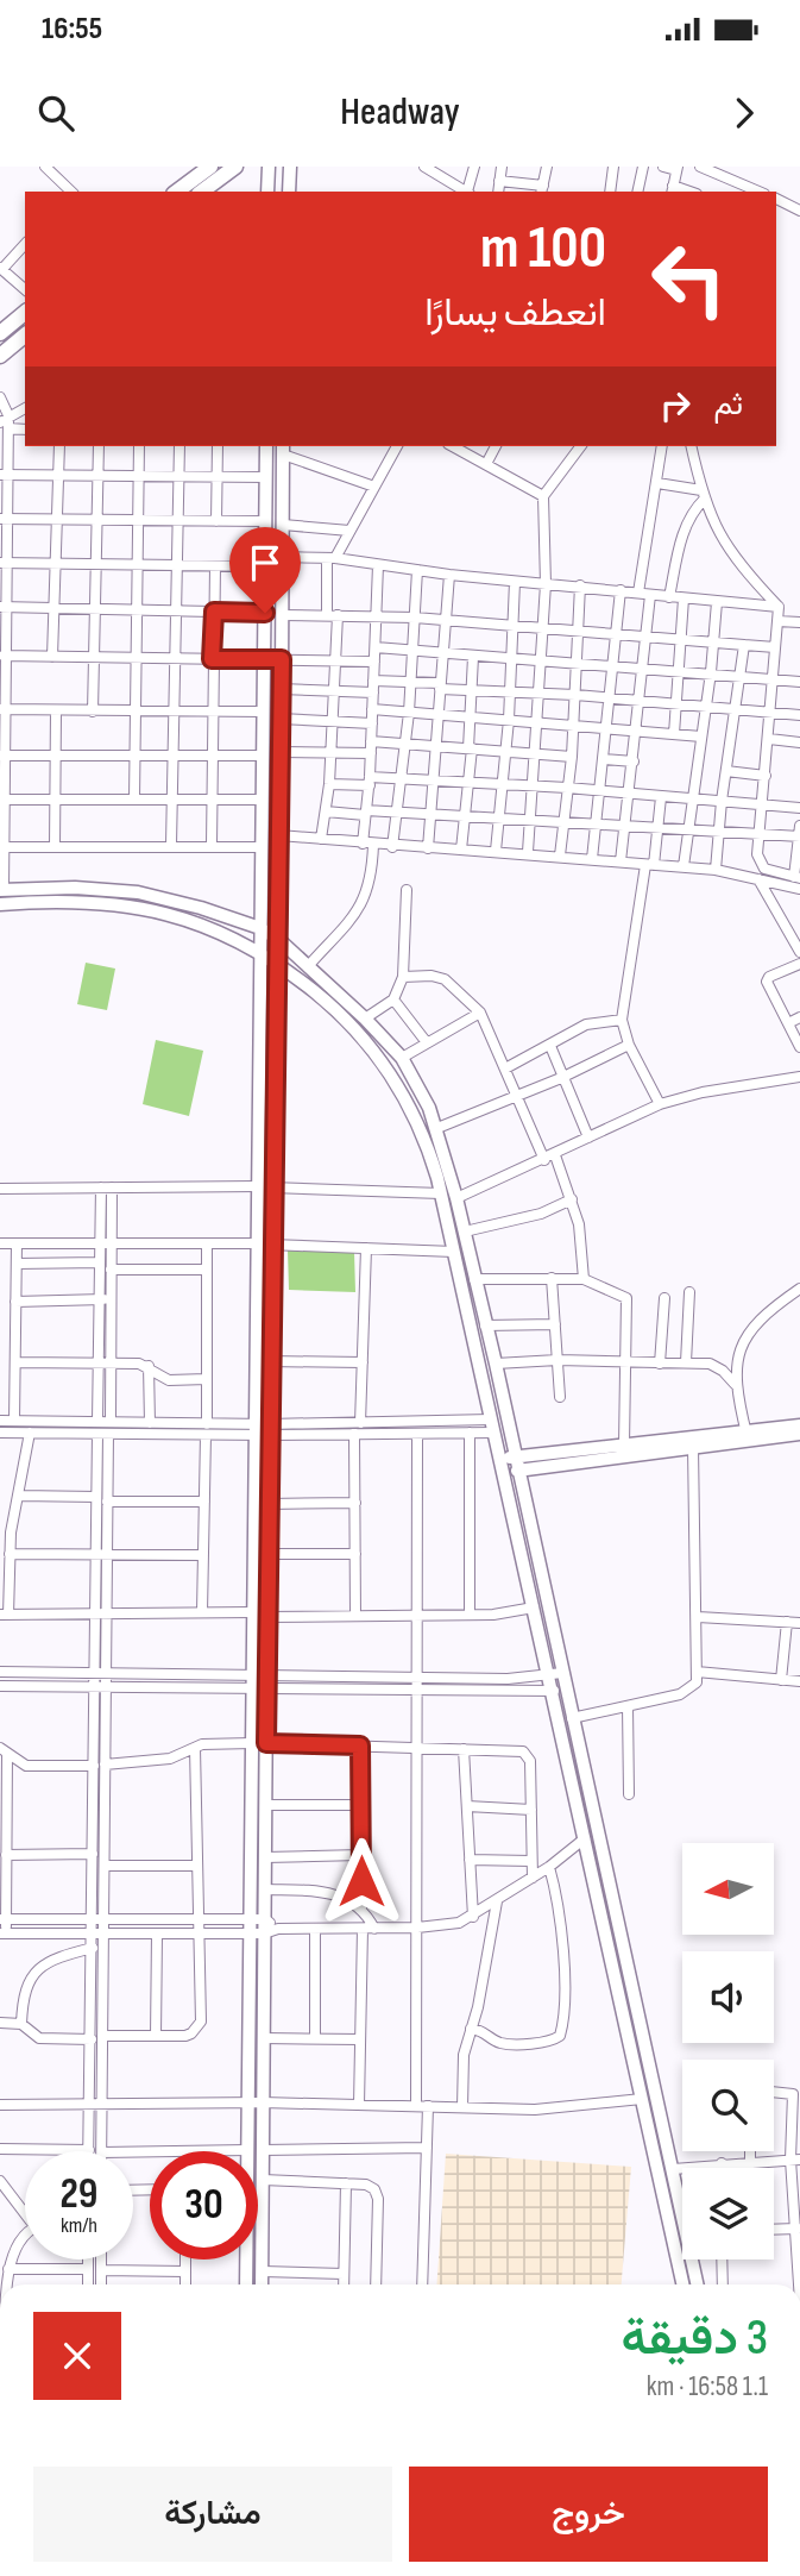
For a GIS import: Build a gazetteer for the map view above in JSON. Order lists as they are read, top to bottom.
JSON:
{
  "north": "left",
  "page": {
    "status": "16:55",
    "header": "Headway",
    "turn": ["100 m", "انعطف يسارًا"],
    "then": "ثم",
    "speed": "29 km/h",
    "limit": "30",
    "heading": ["3 دقيقة", "1.1 km · 16:58"],
    "buttons": ["خروج", "مشاركة"]
  }
}
